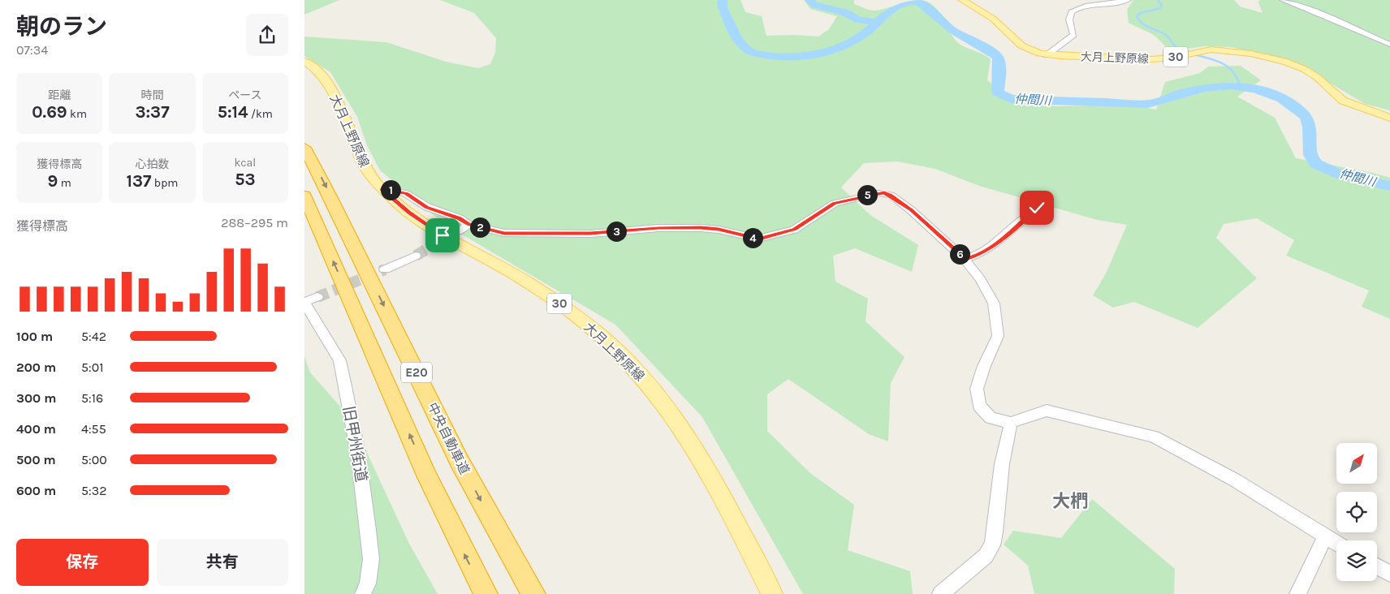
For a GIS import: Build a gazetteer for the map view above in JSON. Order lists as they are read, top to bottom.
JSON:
{
  "streets": {
    "highway": ["E20", "中央自動車道"],
    "main road": ["30", "大月上野原線"],
    "street": ["旧甲州街道"]
  },
  "districts": ["大椚"],
  "water": ["仲間川"],
  "north": "top right",
  "page": {
    "heading": ["朝のラン", "07:34"],
    "stats": [
      ["距離", "0.69 km"],
      ["時間", "3:37"],
      ["ペース", "5:14 /km"],
      ["獲得標高", "9 m"],
      ["心拍数", "137 bpm"],
      ["kcal", "53"]
    ],
    "pins": [
      "1",
      "5",
      "2",
      "3",
      "4",
      "6"
    ],
    "chart": ["獲得標高", "288–295 m"],
    "list": [
      {
        "name": "100 m",
        "note": "5:42"
      },
      {
        "name": "200 m",
        "note": "5:01"
      },
      {
        "name": "300 m",
        "note": "5:16"
      },
      {
        "name": "400 m",
        "note": "4:55"
      },
      {
        "name": "500 m",
        "note": "5:00"
      },
      {
        "name": "600 m",
        "note": "5:32"
      }
    ],
    "buttons": ["保存", "共有"]
  }
}
